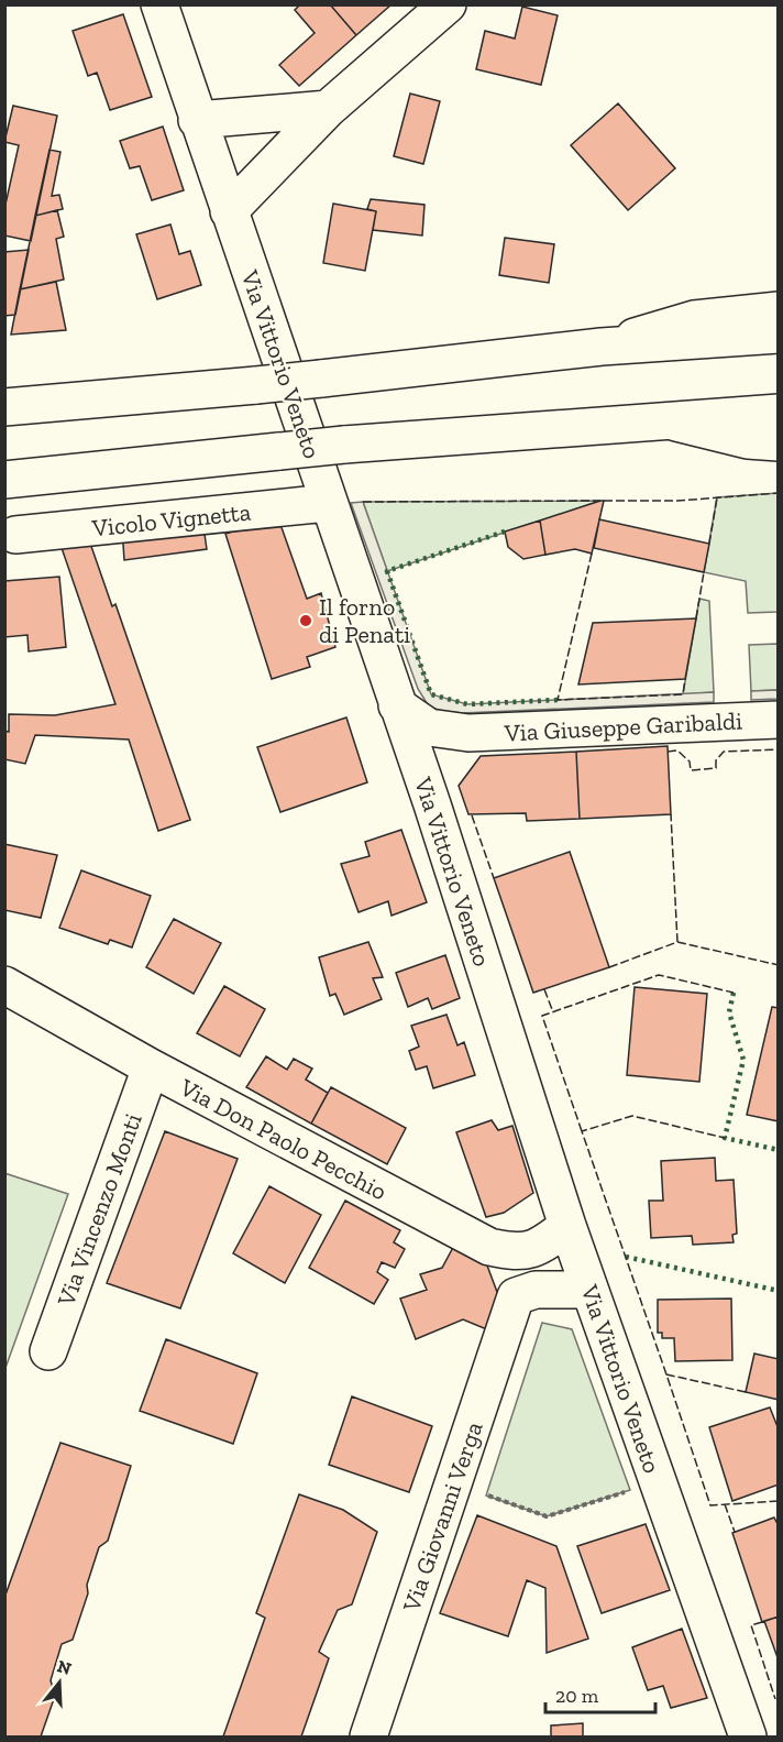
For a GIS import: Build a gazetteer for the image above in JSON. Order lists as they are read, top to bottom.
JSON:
{
  "streets": {
    "main road": [
      "Via Vittorio Veneto",
      "Vicolo Vignetta",
      "Via Giuseppe Garibaldi",
      "Via Don Paolo Pecchio",
      "Via Vincenzo Monti",
      "Via Giovanni Verga"
    ]
  },
  "crossings": [
    ["Via Vittorio Veneto", "Vicolo Vignetta"],
    ["Via Vittorio Veneto", "Via Giuseppe Garibaldi"],
    ["Via Vittorio Veneto", "Via Don Paolo Pecchio"],
    ["Via Don Paolo Pecchio", "Via Vincenzo Monti"]
  ],
  "places": ["Il forno di Penati"],
  "scale_bar": "20 m",
  "north": "top"
}
